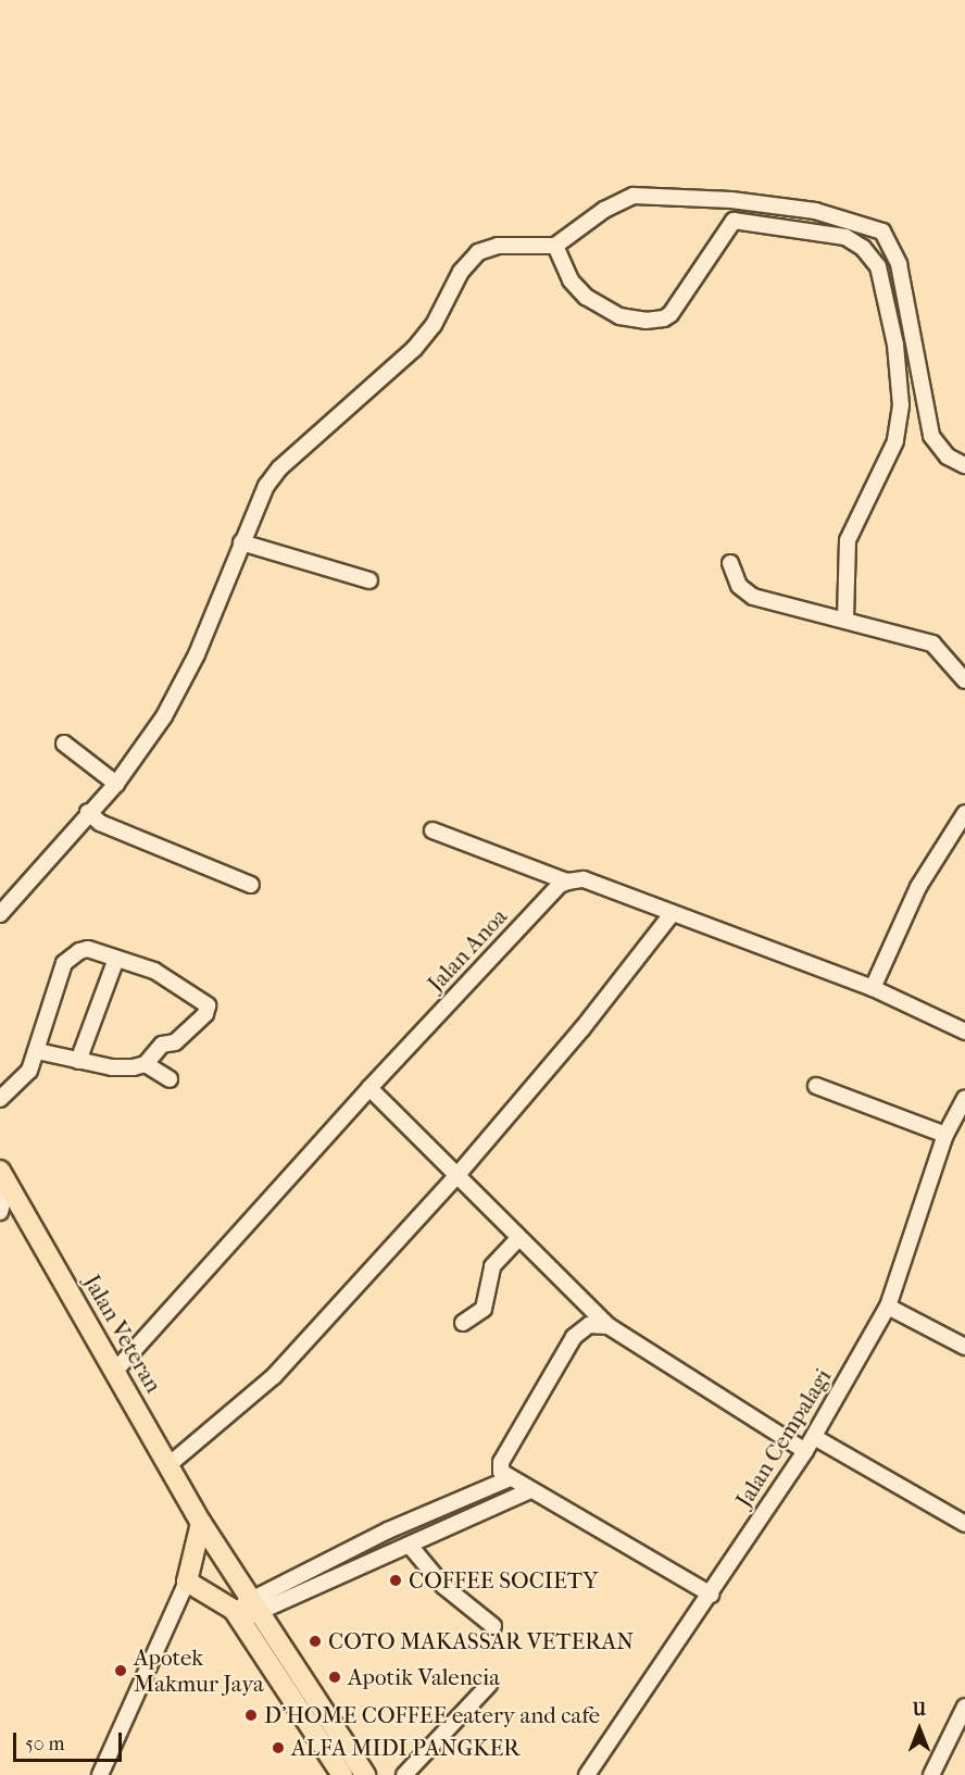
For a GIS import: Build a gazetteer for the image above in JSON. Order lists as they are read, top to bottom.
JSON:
{
  "streets": {
    "main road": ["Jalan Veteran"],
    "street": ["Jalan Anoa", "Jalan Cempalagi"]
  },
  "crossings": [
    ["Jalan Anoa", "Jalan Veteran"]
  ],
  "places": [
    "COFFEE SOCIETY",
    "COTO MAKASSAR VETERAN",
    "Apotek Makmur Jaya",
    "Apotik Valencia",
    "D'HOME COFFEE eatery and cafe",
    "ALFA MIDI PANGKER"
  ],
  "scale_bar": "50 m",
  "north": "top"
}
